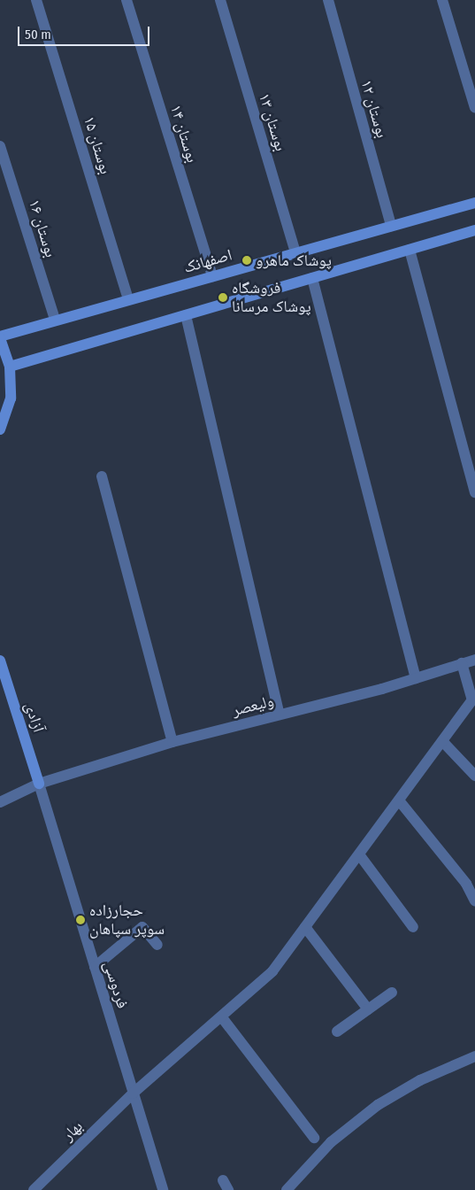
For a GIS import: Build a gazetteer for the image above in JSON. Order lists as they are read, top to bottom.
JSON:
{
  "streets": {
    "street": [
      "بوستان ۱۲",
      "بوستان ۱۳",
      "بوستان ۱۴",
      "بوستان ۱۵",
      "بوستان ۱۶",
      "اصفهانک",
      "ولیعصر",
      "آزادی",
      "فردوسی",
      "بهار"
    ]
  },
  "crossings": [
    ["بوستان ۱۲", "اصفهانک"],
    ["بوستان ۱۳", "اصفهانک"],
    ["بوستان ۱۴", "اصفهانک"],
    ["بوستان ۱۵", "اصفهانک"],
    ["بوستان ۱۶", "اصفهانک"],
    ["ولیعصر", "آزادی"],
    ["ولیعصر", "فردوسی"],
    ["ولیعصر", "بهار"],
    ["آزادی", "فردوسی"],
    ["فردوسی", "بهار"]
  ],
  "places": ["پوشاک ماهرو", "فروشگاه پوشاک مرسانا", "حجارزاده سوپر سپاهان"],
  "scale_bar": "50 m"
}
